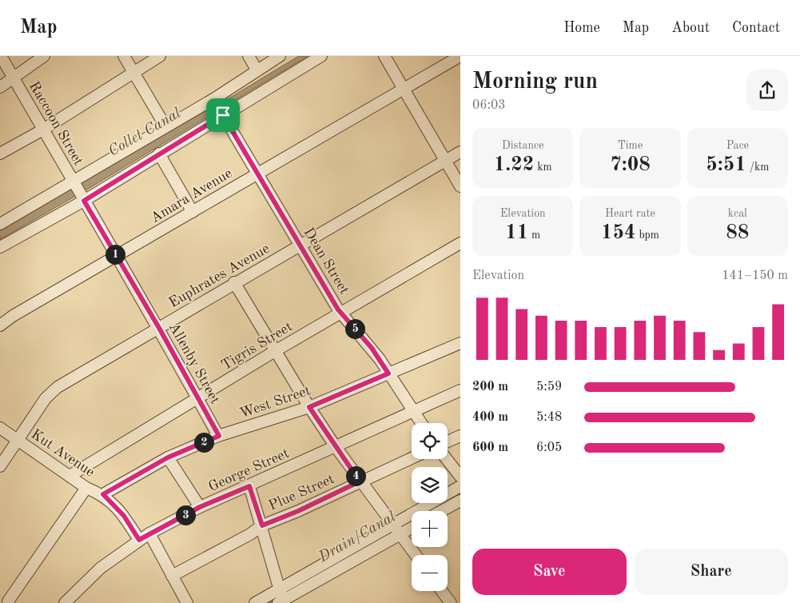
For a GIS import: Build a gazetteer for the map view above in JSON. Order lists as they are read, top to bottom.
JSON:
{
  "streets": {
    "street": [
      "Raccoon Street",
      "Amara Avenue",
      "Dean Street",
      "Euphrates Avenue",
      "Tigris Street",
      "Allenby Street",
      "West Street",
      "Kut Avenue",
      "George Street",
      "Plue Street"
    ]
  },
  "crossings": [
    ["Raccoon Street", "Allenby Street"],
    ["Amara Avenue", "Dean Street"],
    ["Amara Avenue", "Allenby Street"],
    ["Dean Street", "Euphrates Avenue"],
    ["Dean Street", "Tigris Street"],
    ["Dean Street", "West Street"],
    ["Dean Street", "George Street"],
    ["Euphrates Avenue", "Allenby Street"],
    ["Euphrates Avenue", "Kut Avenue"],
    ["Tigris Street", "Allenby Street"],
    ["Tigris Street", "Kut Avenue"],
    ["Allenby Street", "West Street"],
    ["West Street", "Kut Avenue"],
    ["Kut Avenue", "George Street"]
  ],
  "water": ["Collet Canal", "Drain/Canal"],
  "page": {
    "header": "Map",
    "nav": [
      "Home",
      "Map",
      "About",
      "Contact"
    ],
    "heading": ["Morning run", "06:03"],
    "stats": [
      ["Distance", "1.22 km"],
      ["Time", "7:08"],
      ["Pace", "5:51 /km"],
      ["Elevation", "11 m"],
      ["Heart rate", "154 bpm"],
      ["kcal", "88"]
    ],
    "pins": [
      "1",
      "5",
      "2",
      "4",
      "3"
    ],
    "chart": ["Elevation", "141–150 m"],
    "list": [
      {
        "name": "200 m",
        "note": "5:59"
      },
      {
        "name": "400 m",
        "note": "5:48"
      },
      {
        "name": "600 m",
        "note": "6:05"
      }
    ],
    "map_buttons": ["+", "−"],
    "buttons": ["Save", "Share"]
  }
}
